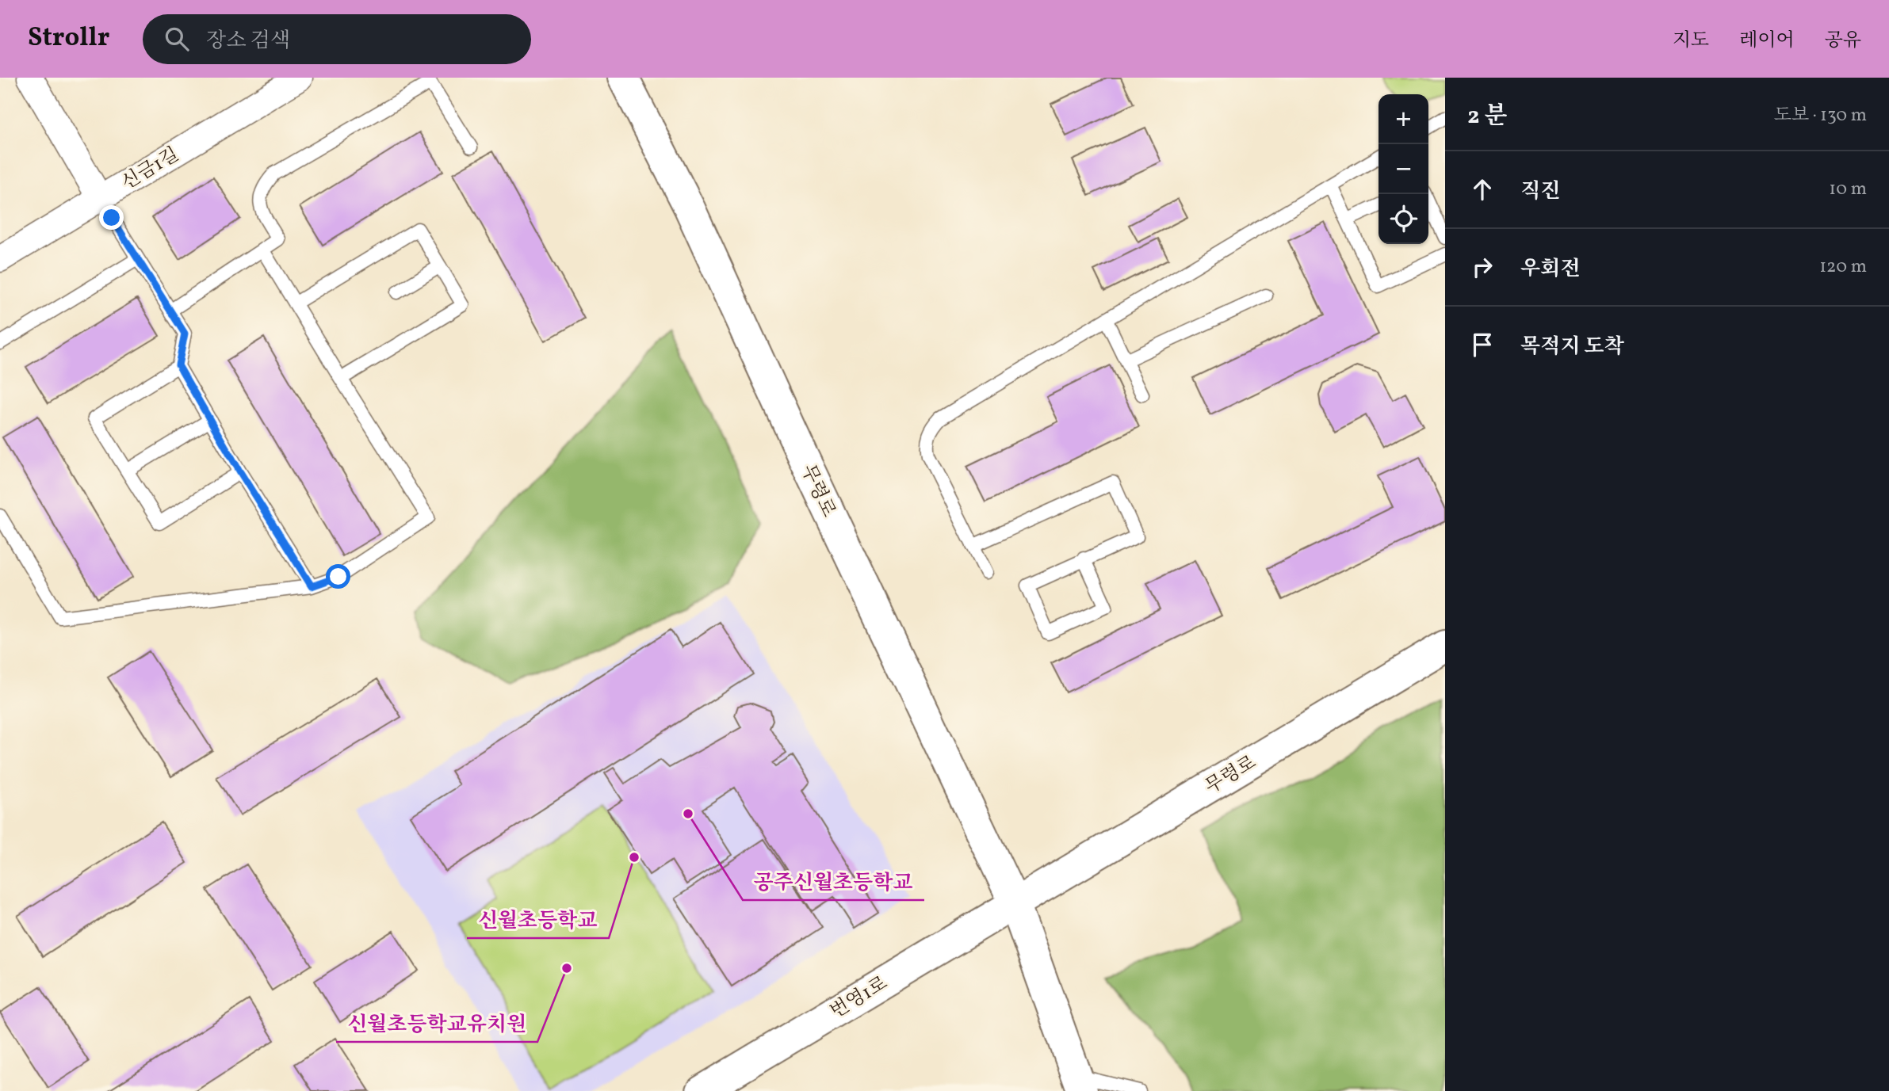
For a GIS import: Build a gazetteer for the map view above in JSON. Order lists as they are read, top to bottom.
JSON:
{
  "streets": {
    "main road": ["무령로", "번영1로"],
    "street": ["신금1길"]
  },
  "crossings": [
    ["무령로", "번영1로"]
  ],
  "places": ["공주신월초등학교", "신월초등학교", "신월초등학교유치원"],
  "page": {
    "header": "Strollr",
    "search": "장소 검색",
    "nav": ["지도", "레이어", "공유"],
    "heading": ["2 분", "도보 · 130 m"],
    "map_buttons": ["+", "−"],
    "list": [
      ["직진", "10 m"],
      ["우회전", "120 m"],
      "목적지 도착"
    ]
  }
}
